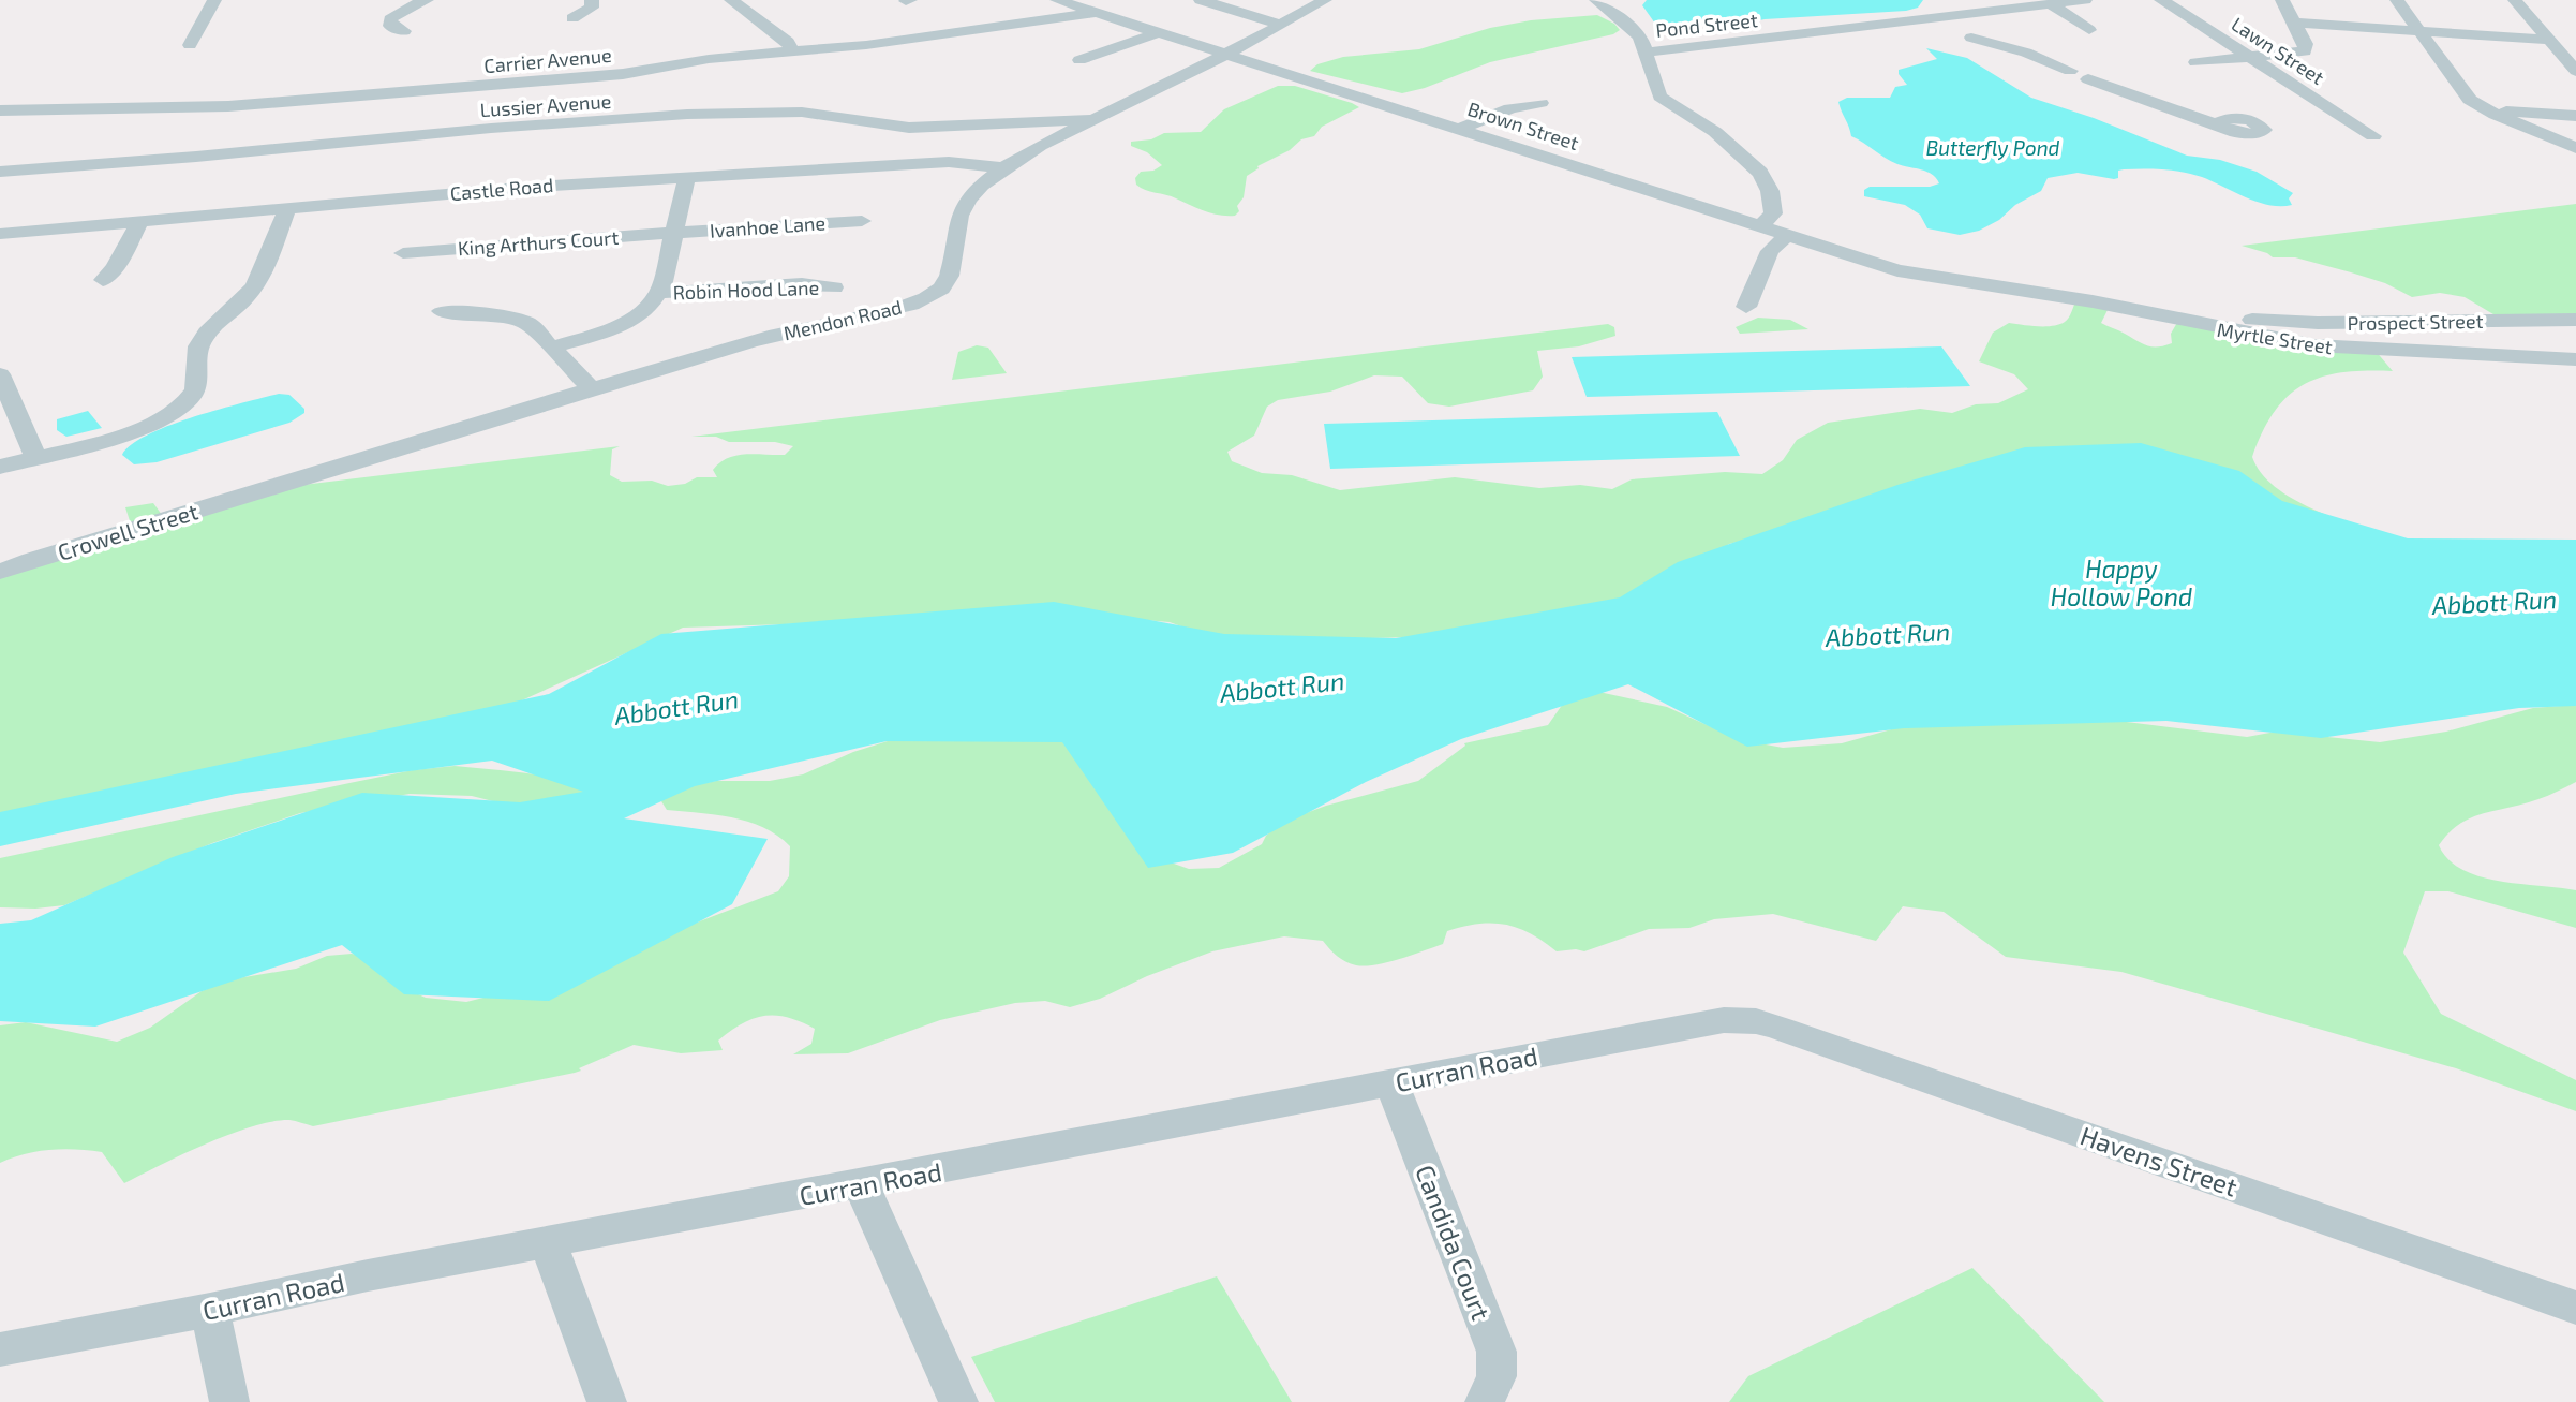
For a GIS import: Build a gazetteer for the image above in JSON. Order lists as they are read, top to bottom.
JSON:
{
  "streets": {
    "street": [
      "Pond Street",
      "Lawn Street",
      "Carrier Avenue",
      "Lussier Avenue",
      "Brown Street",
      "Castle Road",
      "Ivanhoe Lane",
      "King Arthurs Court",
      "Robin Hood Lane",
      "Mendon Road",
      "Prospect Street",
      "Myrtle Street",
      "Crowell Street",
      "Curran Road",
      "Havens Street",
      "Candida Court"
    ]
  },
  "crossings": [
    ["Carrier Avenue", "Brown Street"],
    ["Lussier Avenue", "Mendon Road"],
    ["Brown Street", "Mendon Road"],
    ["Brown Street", "Myrtle Street"],
    ["Castle Road", "Mendon Road"],
    ["Ivanhoe Lane", "King Arthurs Court"],
    ["Mendon Road", "Crowell Street"],
    ["Prospect Street", "Myrtle Street"],
    ["Curran Road", "Havens Street"],
    ["Curran Road", "Candida Court"]
  ],
  "water": ["Butterfly Pond", "Happy Hollow Pond", "Abbott Run"]
}
